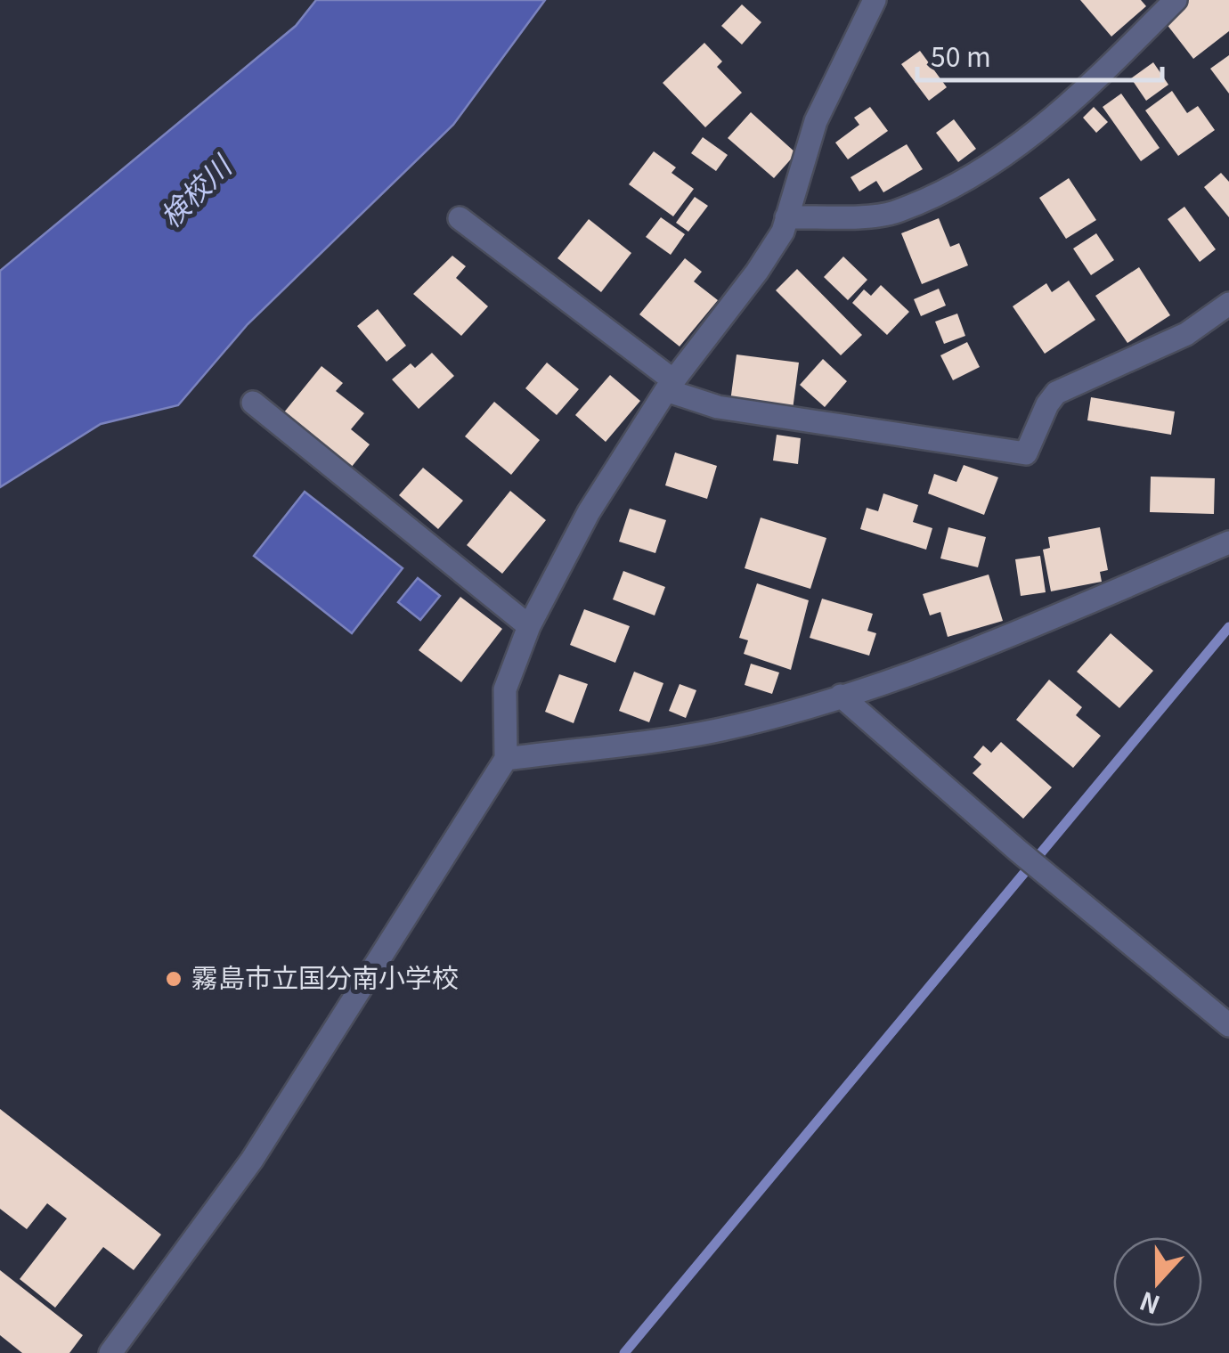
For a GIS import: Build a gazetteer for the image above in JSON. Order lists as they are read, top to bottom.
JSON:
{
  "water": ["検校川"],
  "places": ["霧島市立国分南小学校"],
  "scale_bar": "50 m",
  "north": "bottom"
}
